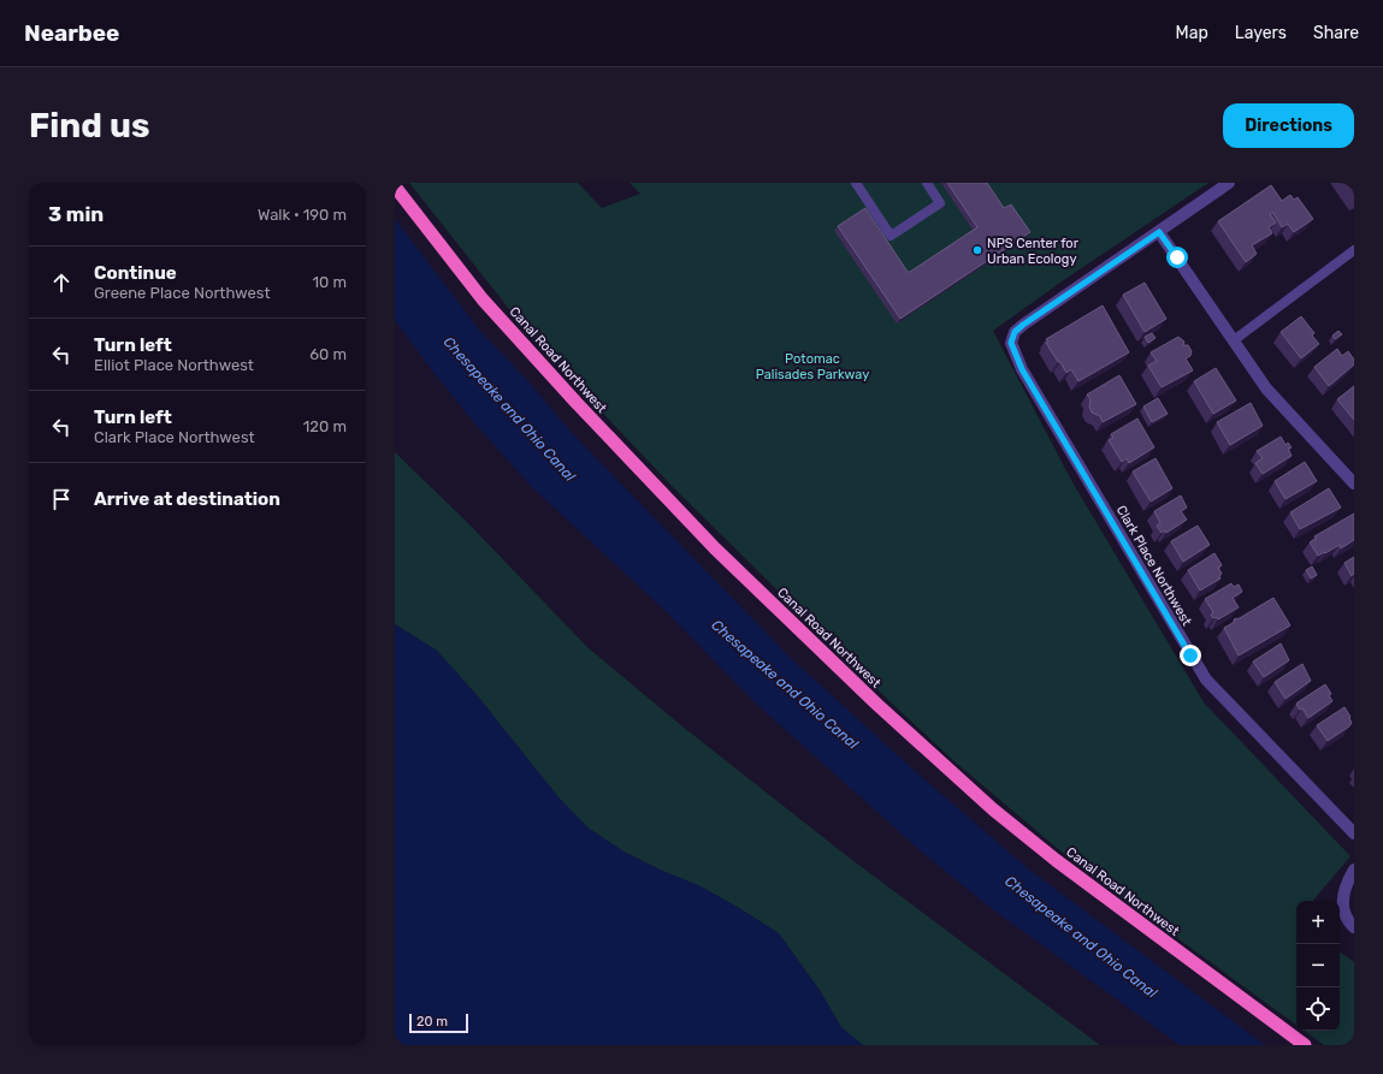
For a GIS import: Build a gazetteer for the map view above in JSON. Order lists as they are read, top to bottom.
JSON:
{
  "streets": {
    "highway": ["Canal Road Northwest"],
    "street": ["Clark Place Northwest"]
  },
  "water": ["Chesapeake and Ohio Canal"],
  "parks": ["Potomac Palisades Parkway"],
  "places": ["NPS Center for Urban Ecology"],
  "scale_bar": "20 m",
  "page": {
    "header": "Nearbee",
    "nav": ["Map", "Layers", "Share"],
    "buttons": "Directions",
    "title": "Find us",
    "heading": ["3 min", "Walk · 190 m"],
    "list": [
      ["Continue", "Greene Place Northwest", "10 m"],
      ["Turn left", "Elliot Place Northwest", "60 m"],
      ["Turn left", "Clark Place Northwest", "120 m"],
      "Arrive at destination"
    ],
    "map_buttons": ["+", "−"],
    "scale": "20 m"
  }
}
